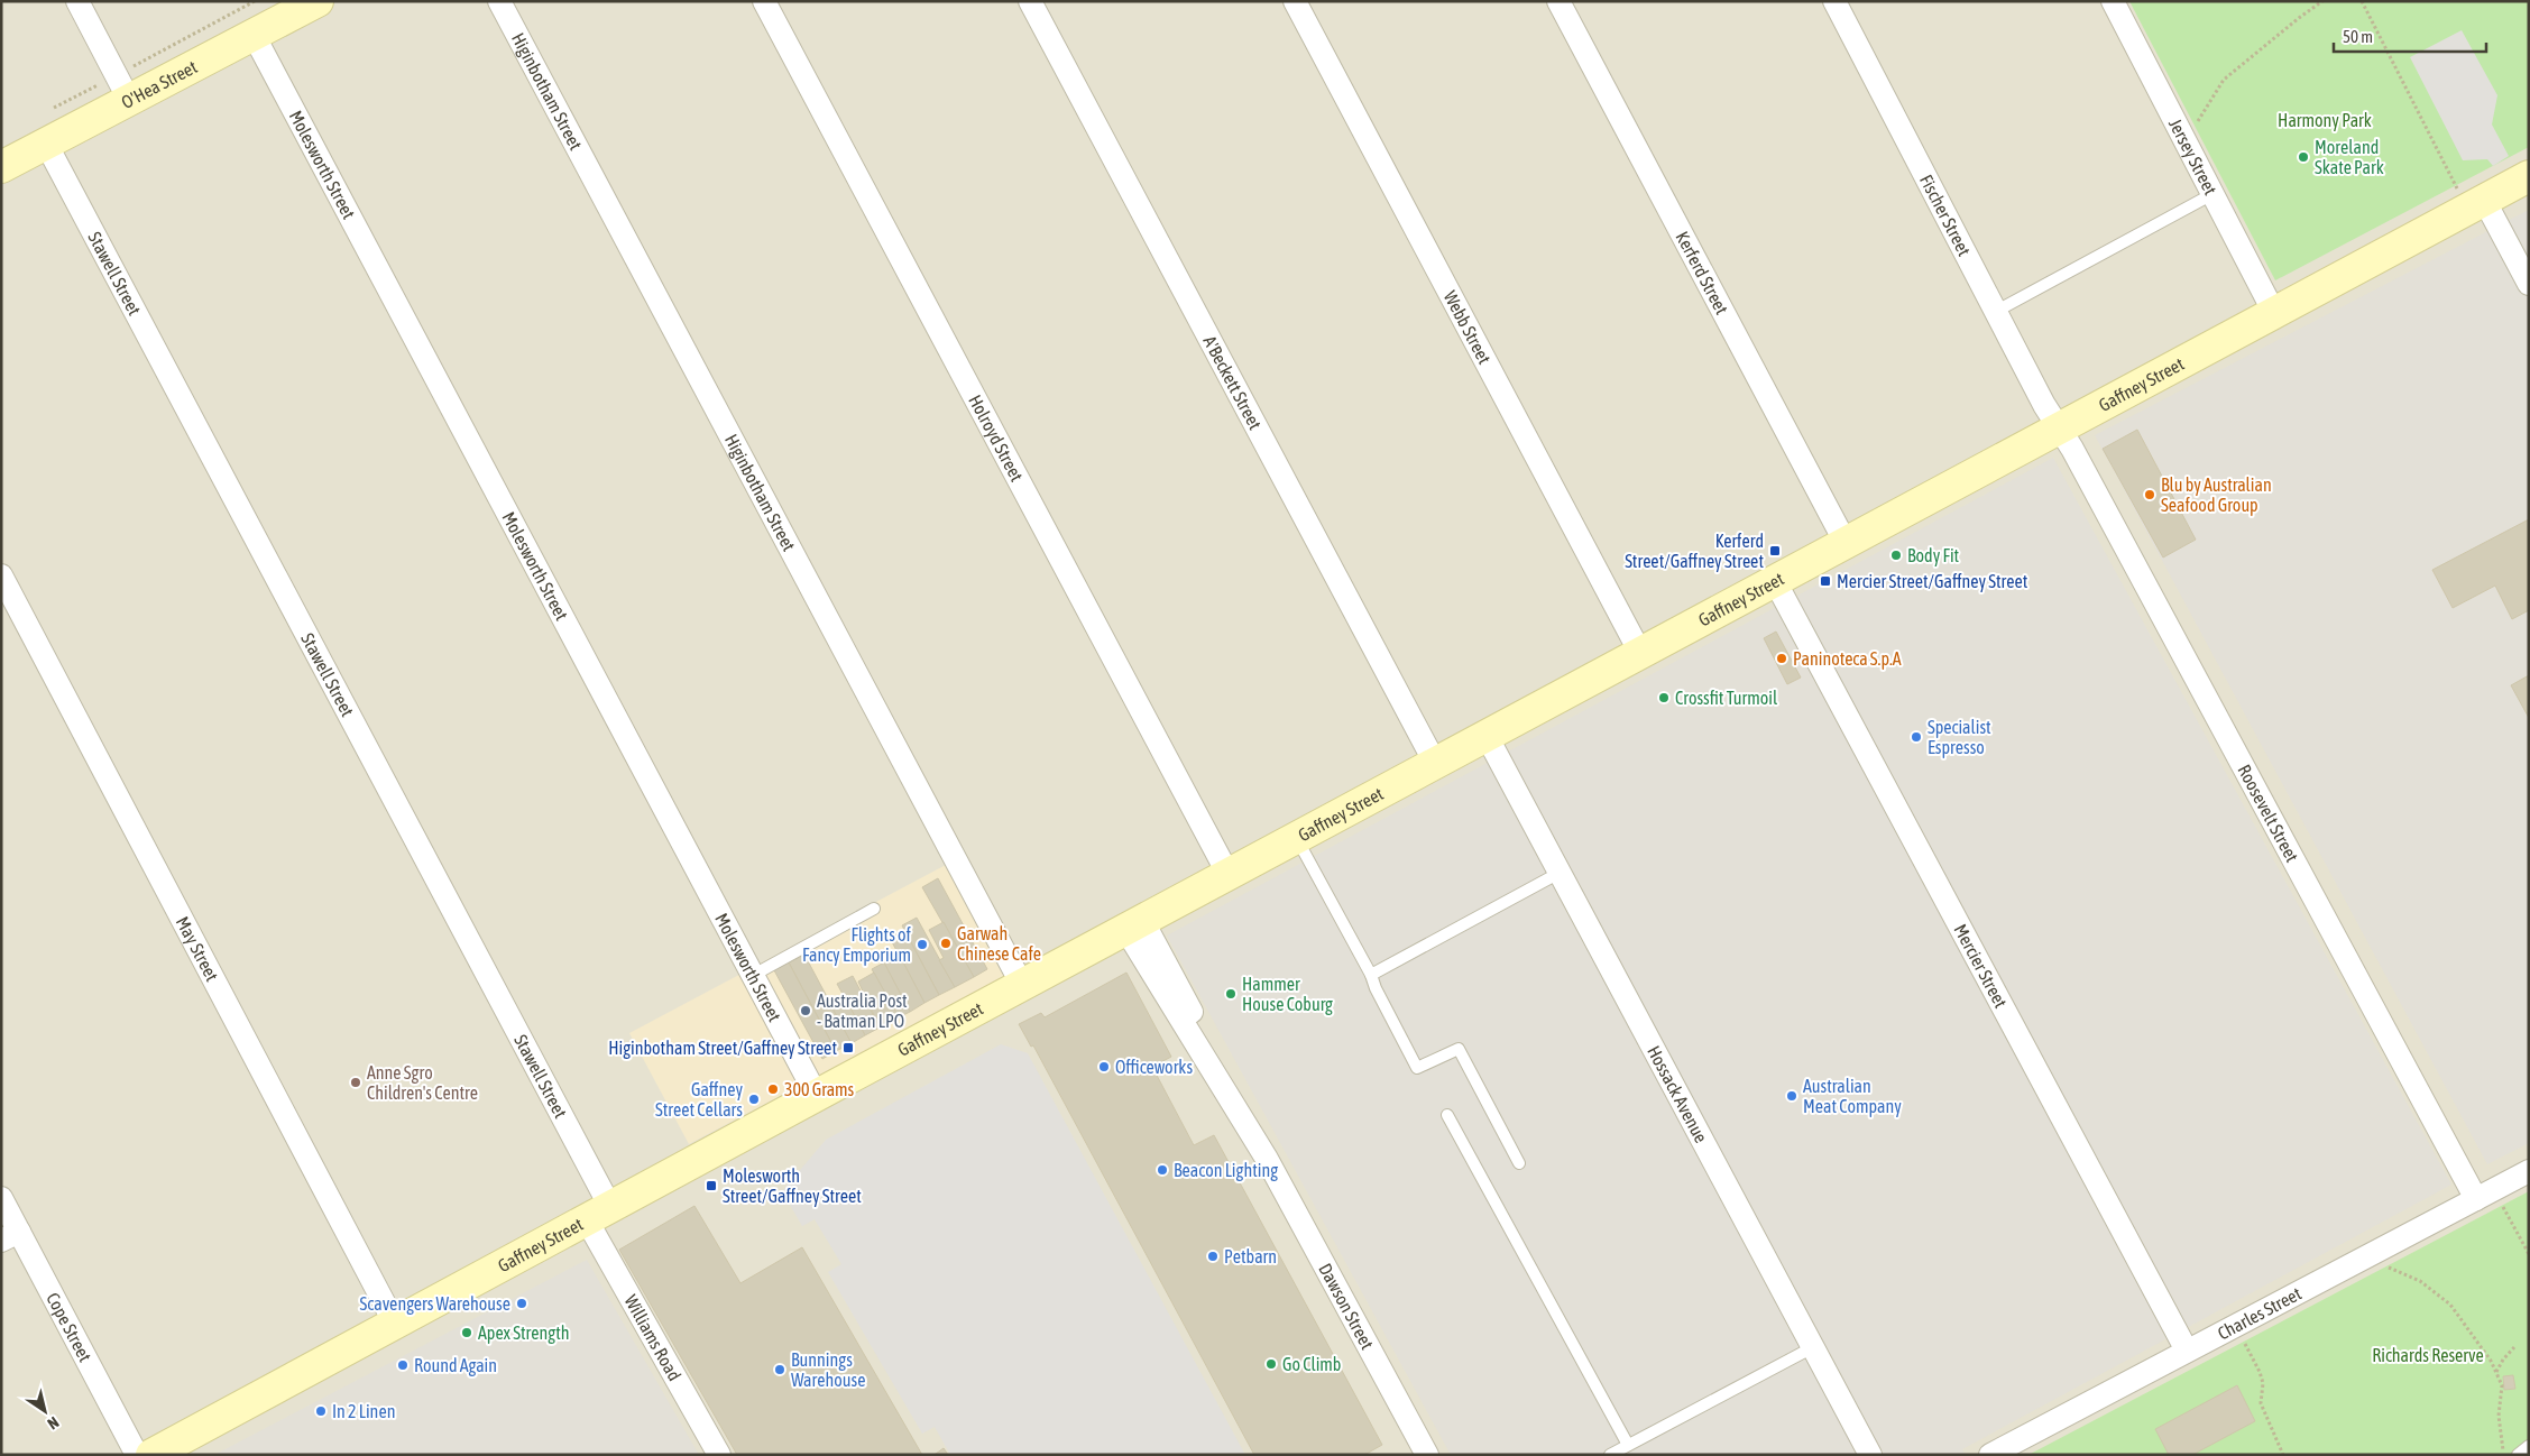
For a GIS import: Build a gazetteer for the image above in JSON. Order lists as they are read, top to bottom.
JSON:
{
  "streets": {
    "main road": ["O'Hea Street", "Gaffney Street"],
    "street": [
      "Higinbotham Street",
      "Jersey Street",
      "Molesworth Street",
      "Fischer Street",
      "Kerferd Street",
      "Stawell Street",
      "Webb Street",
      "A'Beckett Street",
      "Holroyd Street",
      "Roosevelt Street",
      "May Street",
      "Mercier Street",
      "Hossack Avenue",
      "Dawson Street",
      "Charles Street",
      "Cope Street",
      "Williams Road"
    ]
  },
  "crossings": [
    ["O'Hea Street", "Molesworth Street"],
    ["O'Hea Street", "Stawell Street"],
    ["Higinbotham Street", "Gaffney Street"],
    ["Jersey Street", "Gaffney Street"],
    ["Molesworth Street", "Gaffney Street"],
    ["Fischer Street", "Gaffney Street"],
    ["Fischer Street", "Roosevelt Street"],
    ["Kerferd Street", "Gaffney Street"],
    ["Stawell Street", "Gaffney Street"],
    ["Stawell Street", "Williams Road"],
    ["Webb Street", "Gaffney Street"],
    ["A'Beckett Street", "Gaffney Street"],
    ["Gaffney Street", "Holroyd Street"],
    ["Gaffney Street", "Roosevelt Street"],
    ["Gaffney Street", "May Street"],
    ["Gaffney Street", "Mercier Street"],
    ["Gaffney Street", "Hossack Avenue"],
    ["Gaffney Street", "Dawson Street"],
    ["Gaffney Street", "Williams Road"],
    ["Roosevelt Street", "Charles Street"],
    ["Mercier Street", "Charles Street"]
  ],
  "parks": ["Harmony Park", "Richards Reserve"],
  "places": {
    "other": [
      "Moreland Skate Park",
      "Blu by Australian Seafood Group",
      "Body Fit",
      "Paninoteca S.p.A",
      "Crossfit Turmoil",
      "Specialist Espresso",
      "Garwah Chinese Cafe",
      "Flights of Fancy Emporium",
      "Hammer House Coburg",
      "Australia Post - Batman LPO",
      "Officeworks",
      "Anne Sgro Children's Centre",
      "300 Grams",
      "Australian Meat Company",
      "Gaffney Street Cellars",
      "Beacon Lighting",
      "Petbarn",
      "Scavengers Warehouse",
      "Apex Strength",
      "Go Climb",
      "Round Again",
      "Bunnings Warehouse",
      "In 2 Linen"
    ],
    "transit": [
      "Kerferd Street/Gaffney Street",
      "Mercier Street/Gaffney Street",
      "Higinbotham Street/Gaffney Street",
      "Molesworth Street/Gaffney Street"
    ]
  },
  "scale_bar": "50 m",
  "north": "bottom right"
}
